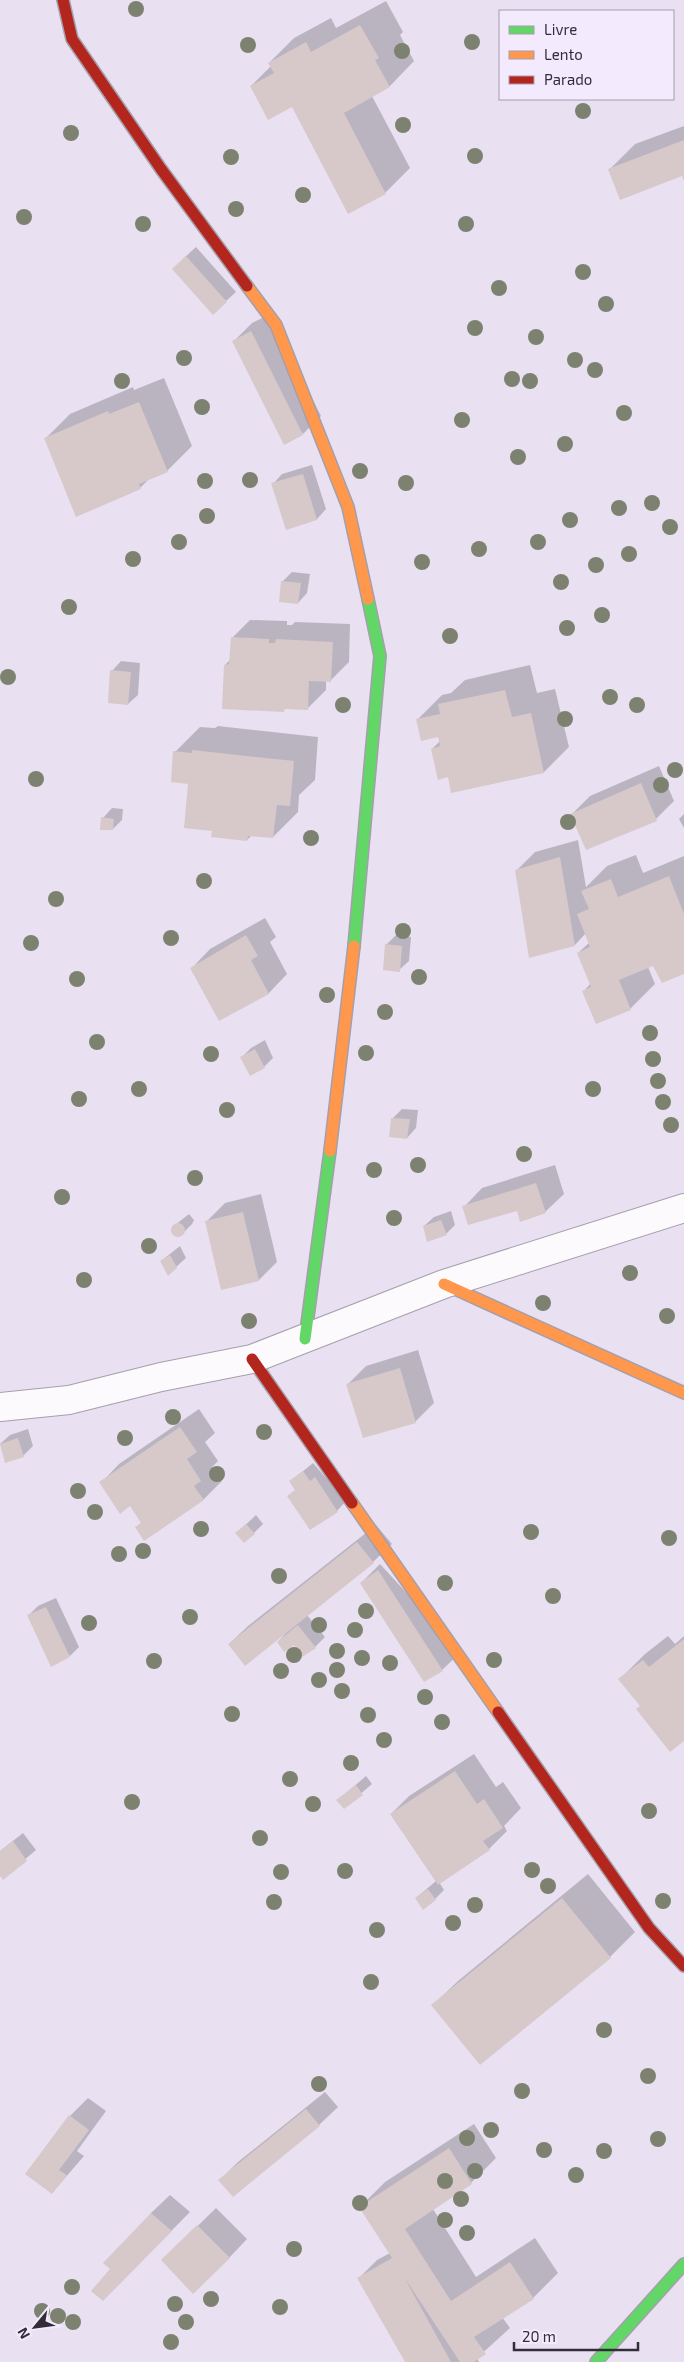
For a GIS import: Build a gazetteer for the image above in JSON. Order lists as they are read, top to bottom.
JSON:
{
  "legend": ["Livre", "Lento", "Parado"],
  "scale_bar": "20 m",
  "north": "bottom left"
}
